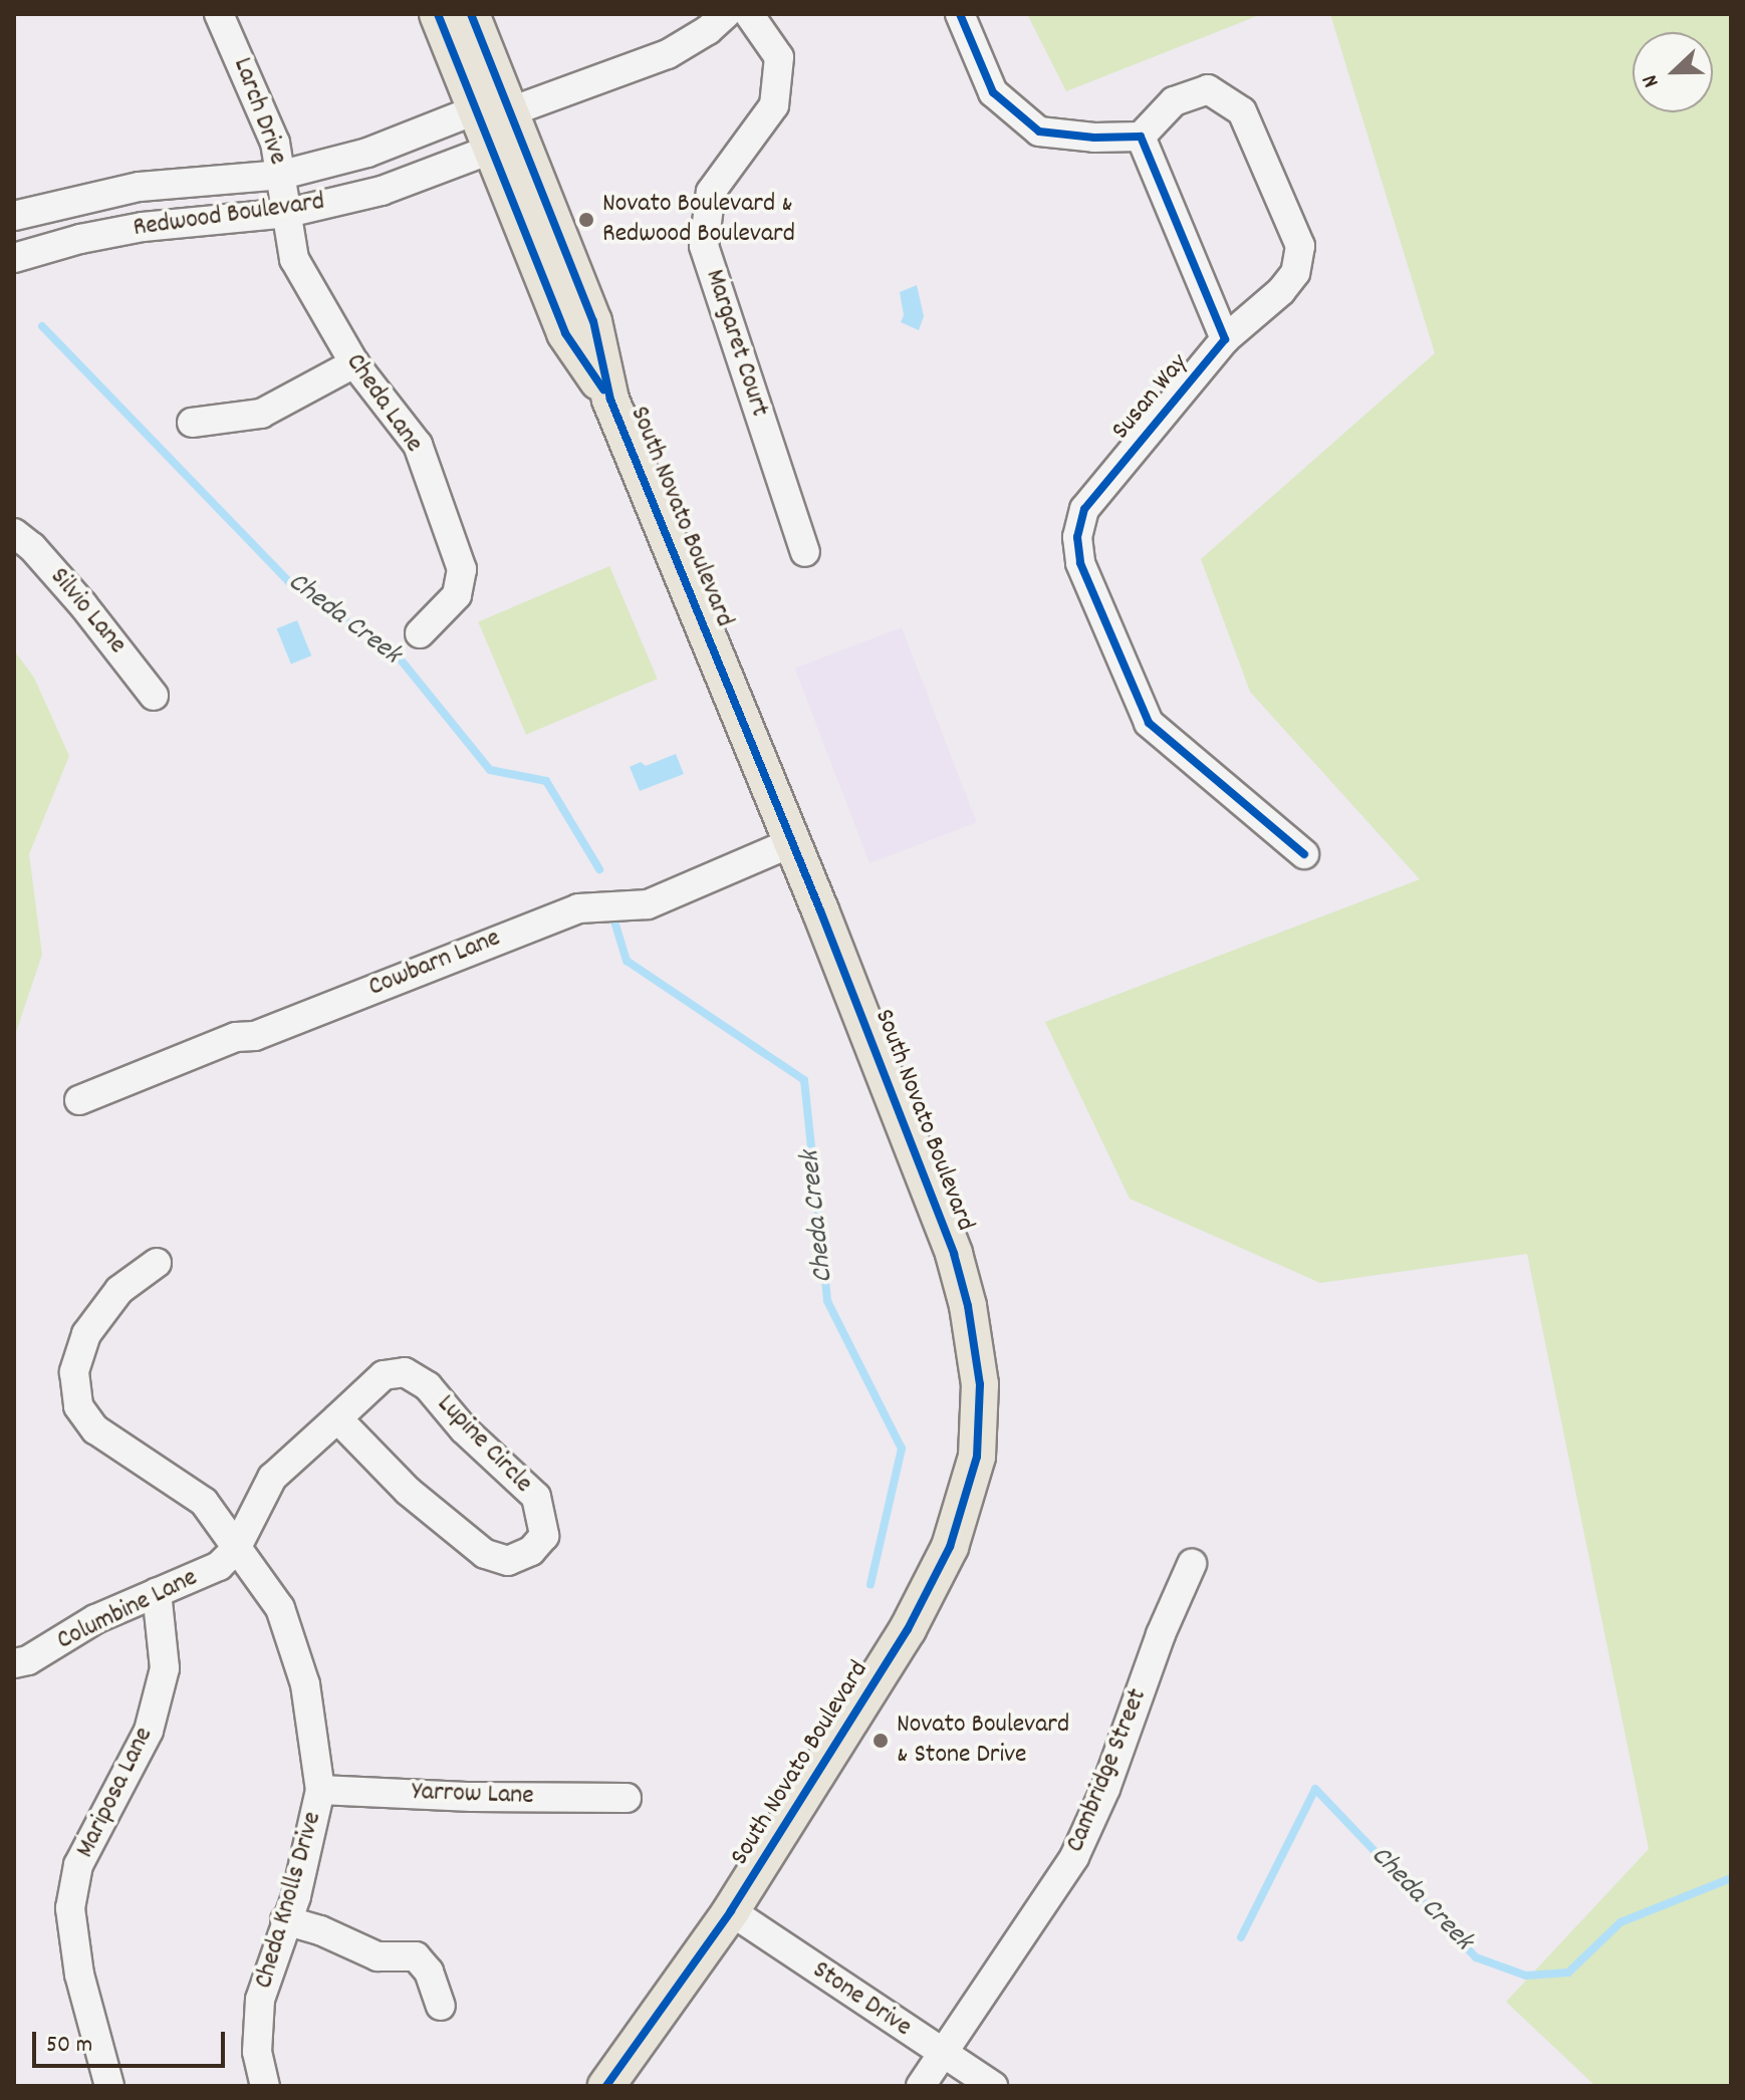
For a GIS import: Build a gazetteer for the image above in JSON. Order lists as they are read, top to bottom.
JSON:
{
  "streets": {
    "main road": ["South Novato Boulevard"],
    "street": [
      "Larch Drive",
      "Redwood Boulevard",
      "Margaret Court",
      "Susan Way",
      "Cheda Lane",
      "Silvio Lane",
      "Cowbarn Lane",
      "Lupine Circle",
      "Columbine Lane",
      "Cambridge Street",
      "Mariposa Lane",
      "Yarrow Lane",
      "Cheda Knolls Drive",
      "Stone Drive"
    ]
  },
  "crossings": [
    ["Larch Drive", "Redwood Boulevard"],
    ["Larch Drive", "Cheda Lane"],
    ["Redwood Boulevard", "Cheda Lane"],
    ["Redwood Boulevard", "South Novato Boulevard"],
    ["South Novato Boulevard", "Cowbarn Lane"],
    ["South Novato Boulevard", "Stone Drive"],
    ["Lupine Circle", "Columbine Lane"],
    ["Lupine Circle", "Cheda Knolls Drive"],
    ["Columbine Lane", "Mariposa Lane"],
    ["Columbine Lane", "Cheda Knolls Drive"],
    ["Cambridge Street", "Stone Drive"],
    ["Yarrow Lane", "Cheda Knolls Drive"]
  ],
  "water": ["Cheda Creek"],
  "places": ["Novato Boulevard & Redwood Boulevard", "Novato Boulevard & Stone Drive"],
  "scale_bar": "50 m",
  "north": "left"
}
